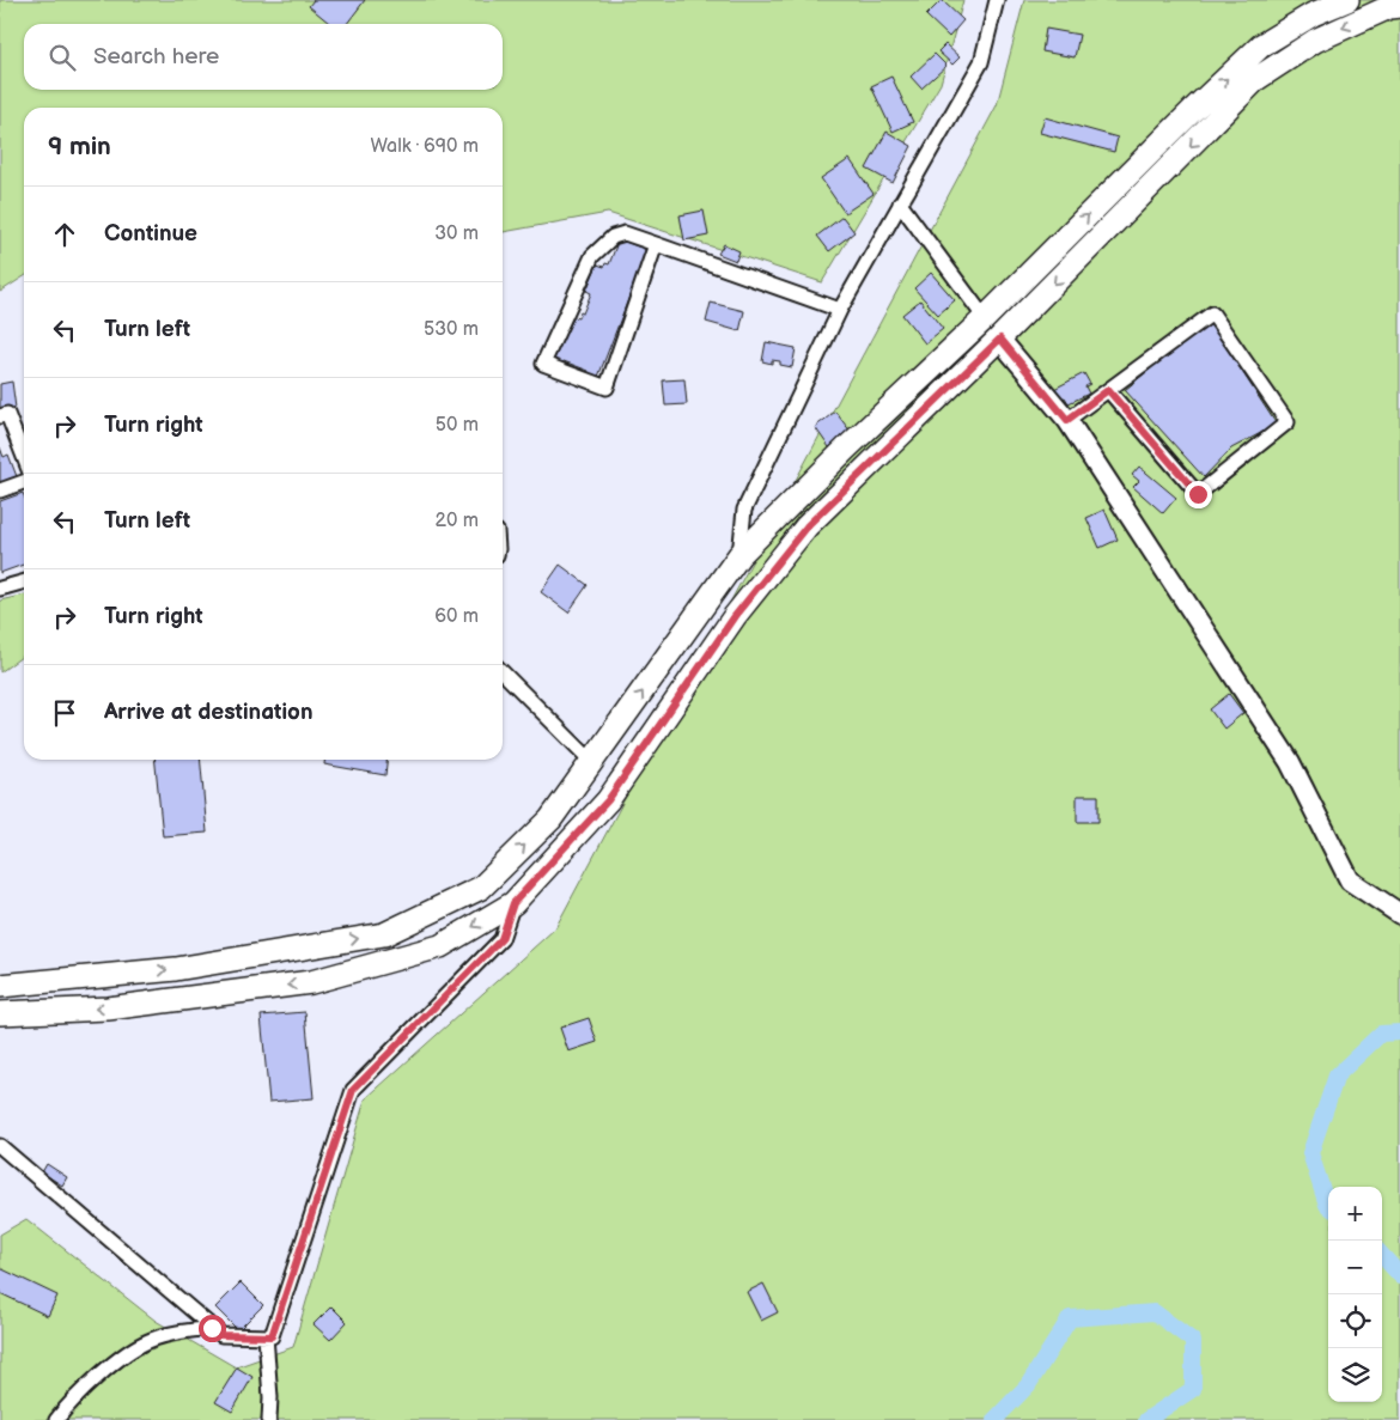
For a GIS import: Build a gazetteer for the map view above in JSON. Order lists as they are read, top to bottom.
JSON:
{
  "page": {
    "search": "Search here",
    "heading": ["9 min", "Walk · 690 m"],
    "list": [
      ["Continue", "30 m"],
      ["Turn left", "530 m"],
      ["Turn right", "50 m"],
      ["Turn left", "20 m"],
      ["Turn right", "60 m"],
      "Arrive at destination"
    ],
    "map_buttons": ["+", "−"]
  }
}
